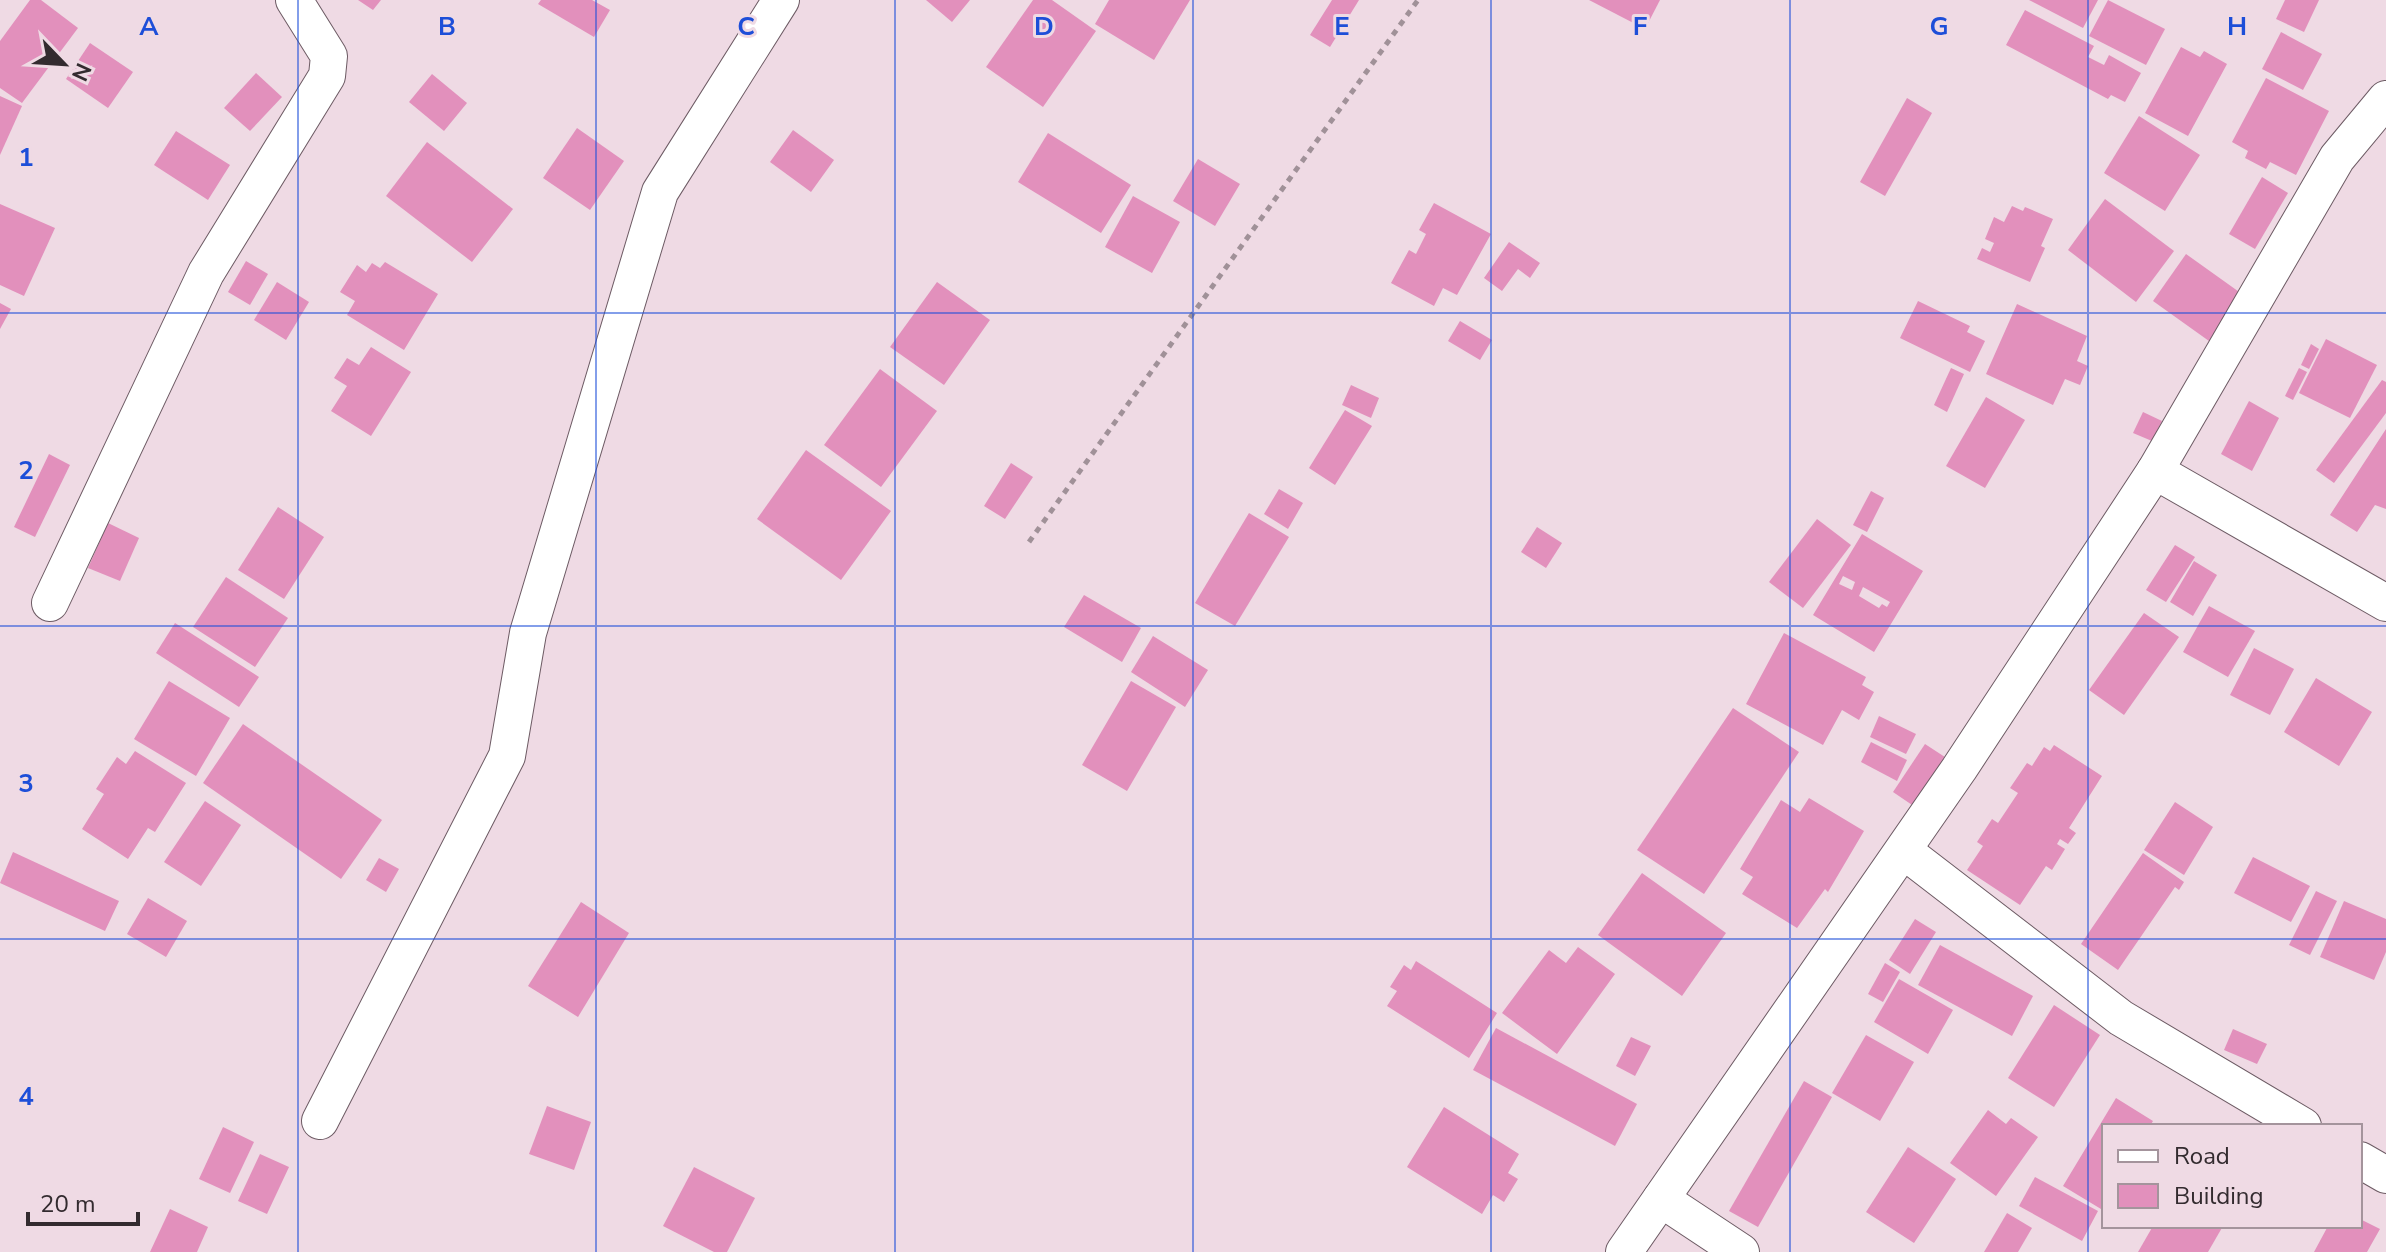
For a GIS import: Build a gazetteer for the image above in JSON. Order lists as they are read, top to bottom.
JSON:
{
  "legend": ["Road", "Building"],
  "scale_bar": "20 m",
  "north": "bottom right",
  "grid": {
    "columns": [
      "A",
      "B",
      "C",
      "D",
      "E",
      "F",
      "G",
      "H"
    ],
    "rows": [
      "1",
      "2",
      "3",
      "4"
    ]
  }
}
